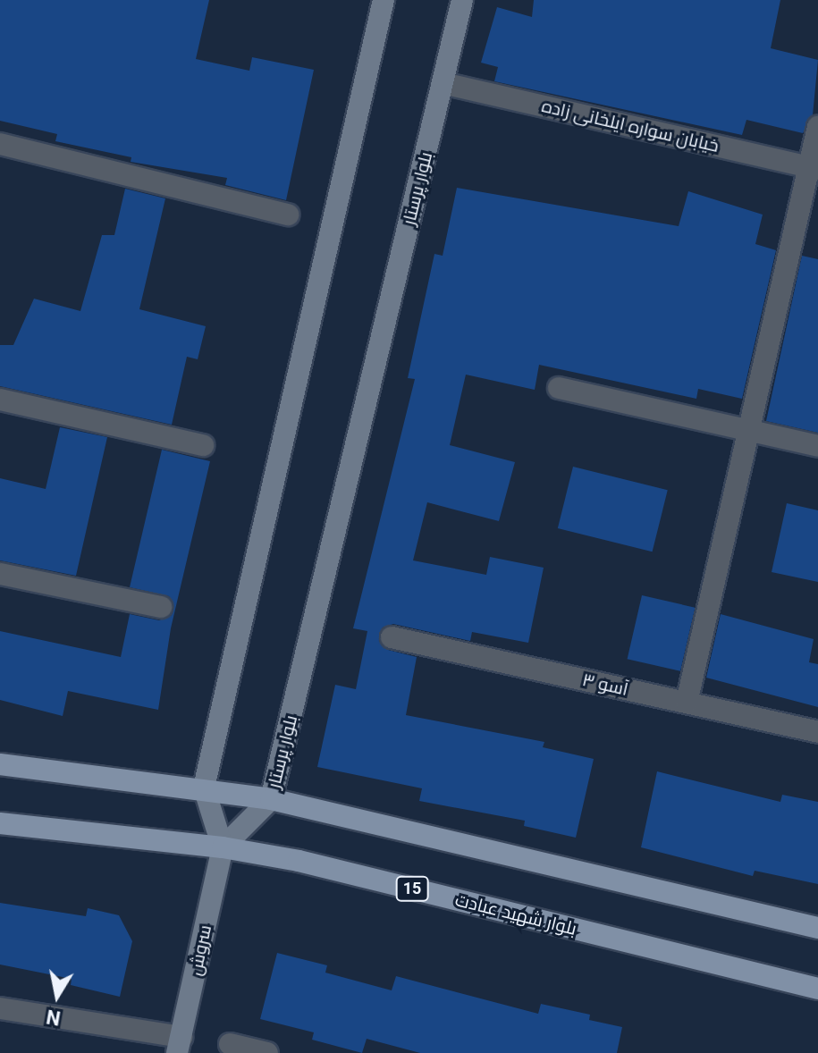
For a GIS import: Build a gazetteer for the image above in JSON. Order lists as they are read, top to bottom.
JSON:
{
  "streets": {
    "main road": [
      "بلوار پرستار",
      "15",
      "بلوار شهید عبادت",
      "سروش"
    ],
    "street": ["خیابان سواره ایلخانی زاده", "آسو ۳"]
  },
  "crossings": [
    ["خیابان سواره ایلخانی زاده", "بلوار پرستار"],
    ["بلوار پرستار", "بلوار شهید عبادت"],
    ["بلوار پرستار", "سروش"],
    ["بلوار شهید عبادت", "سروش"]
  ],
  "north": "bottom"
}
